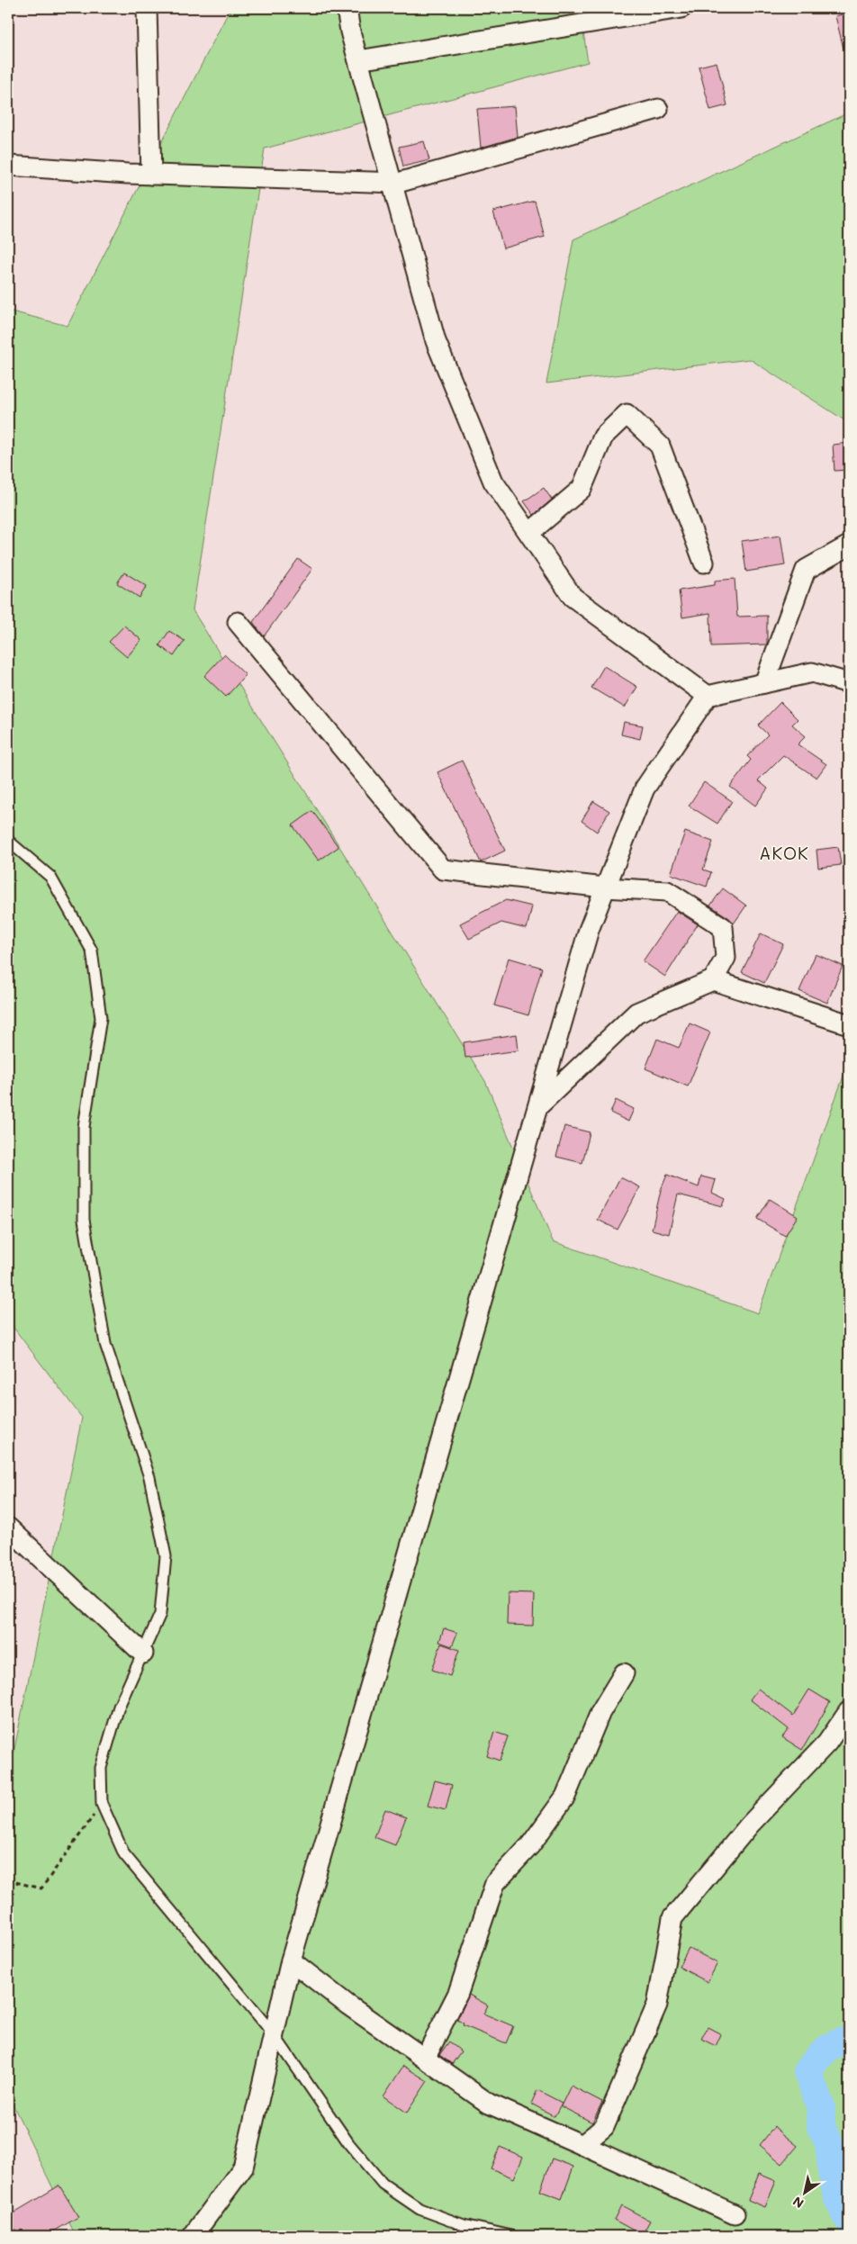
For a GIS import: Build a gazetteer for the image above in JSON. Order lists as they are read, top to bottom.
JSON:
{
  "districts": ["AKOK"],
  "north": "bottom left"
}
